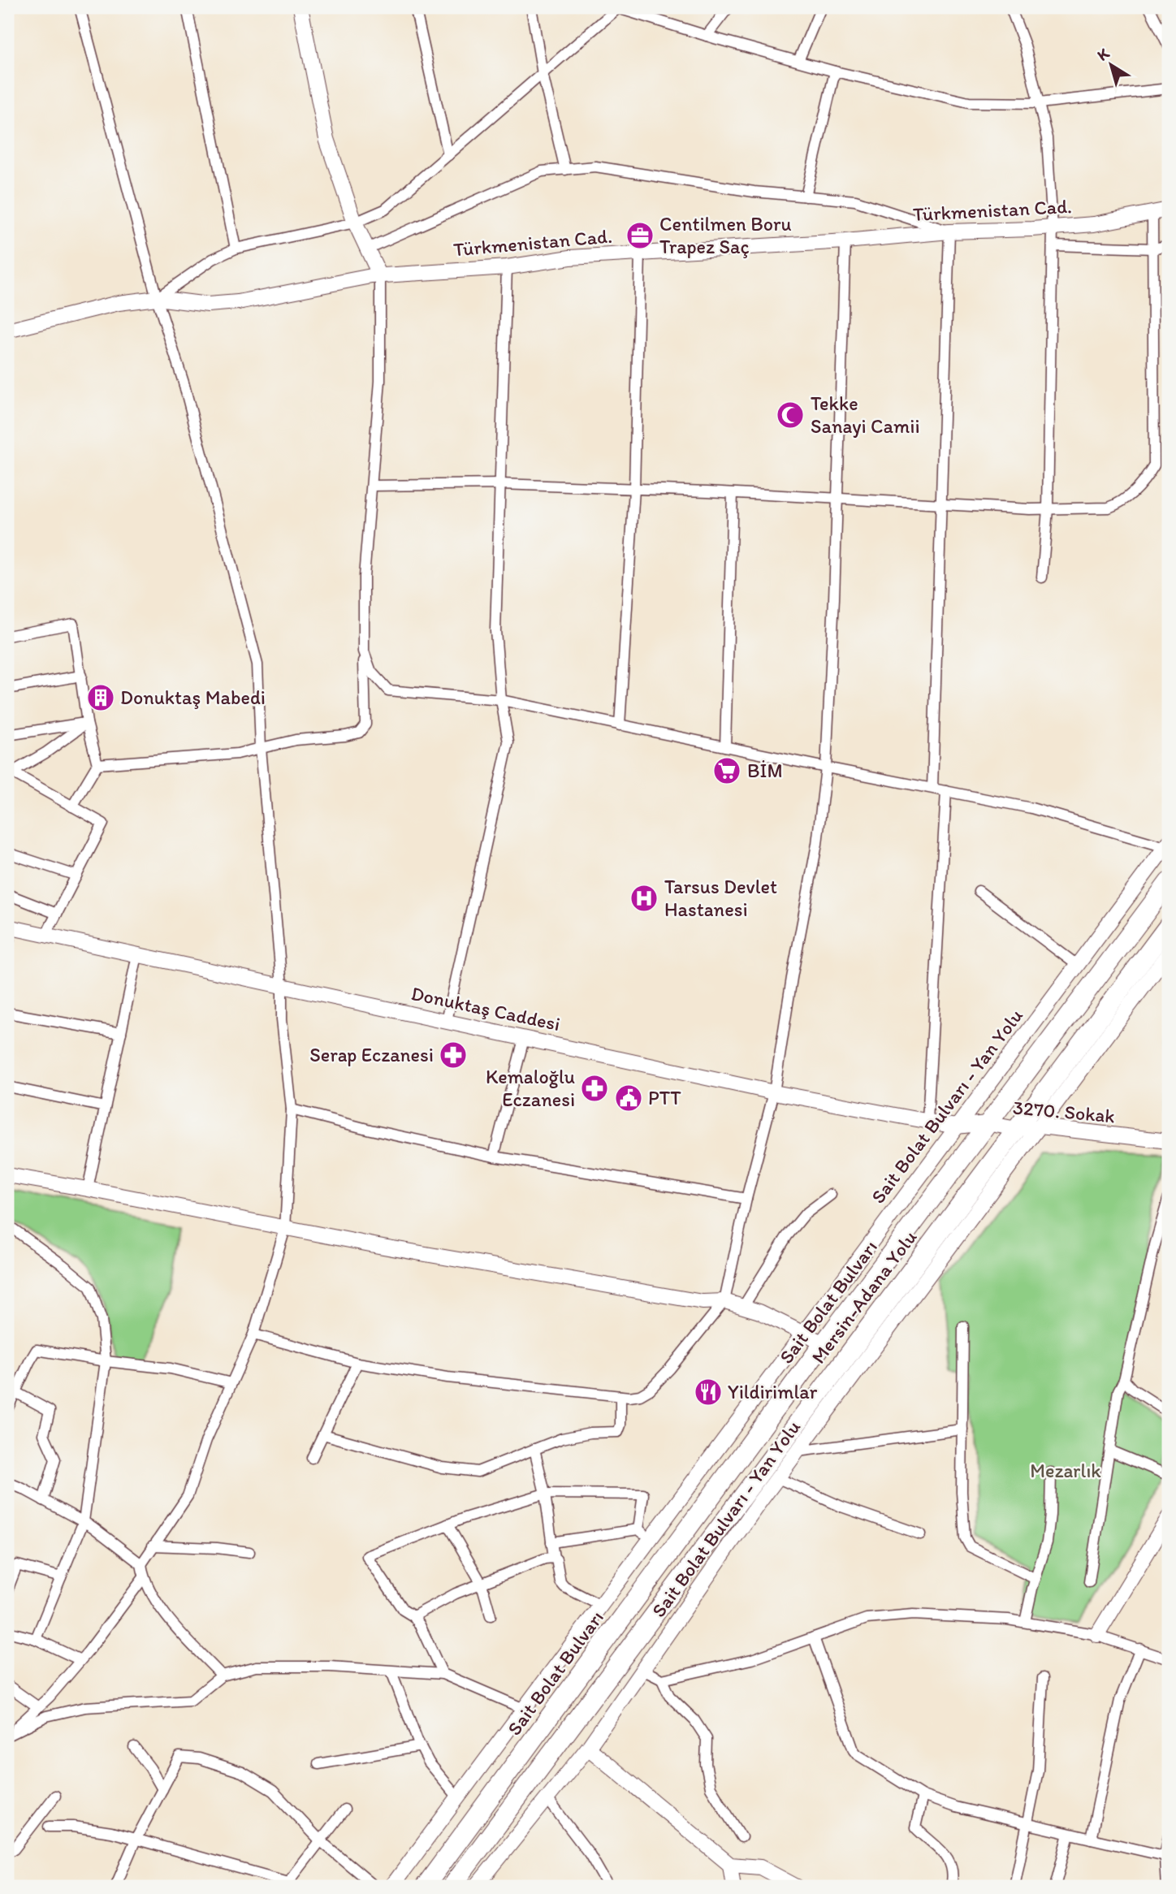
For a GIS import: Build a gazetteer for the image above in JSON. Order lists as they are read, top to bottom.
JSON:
{
  "streets": {
    "highway": ["Mersin-Adana Yolu", "Sait Bolat Bulvarı"],
    "street": [
      "Türkmenistan Cad.",
      "Donuktaş Caddesi",
      "Sait Bolat Bulvarı - Yan Yolu",
      "3270. Sokak"
    ]
  },
  "crossings": [
    ["Donuktaş Caddesi", "Sait Bolat Bulvarı - Yan Yolu"],
    ["Donuktaş Caddesi", "3270. Sokak"],
    ["Sait Bolat Bulvarı - Yan Yolu", "3270. Sokak"],
    ["3270. Sokak", "Mersin-Adana Yolu"],
    ["3270. Sokak", "Sait Bolat Bulvarı"]
  ],
  "parks": ["Mezarlık"],
  "places": {
    "office": ["Centilmen Boru Trapez Saç"],
    "mosque": ["Tekke Sanayi Camii"],
    "building": ["Donuktaş Mabedi"],
    "supermarket": ["BİM"],
    "hospital": ["Tarsus Devlet Hastanesi"],
    "pharmacy": ["Serap Eczanesi", "Kemaloğlu Eczanesi"],
    "public building": ["PTT"],
    "restaurant": ["Yildirimlar"]
  },
  "north": "top left"
}
